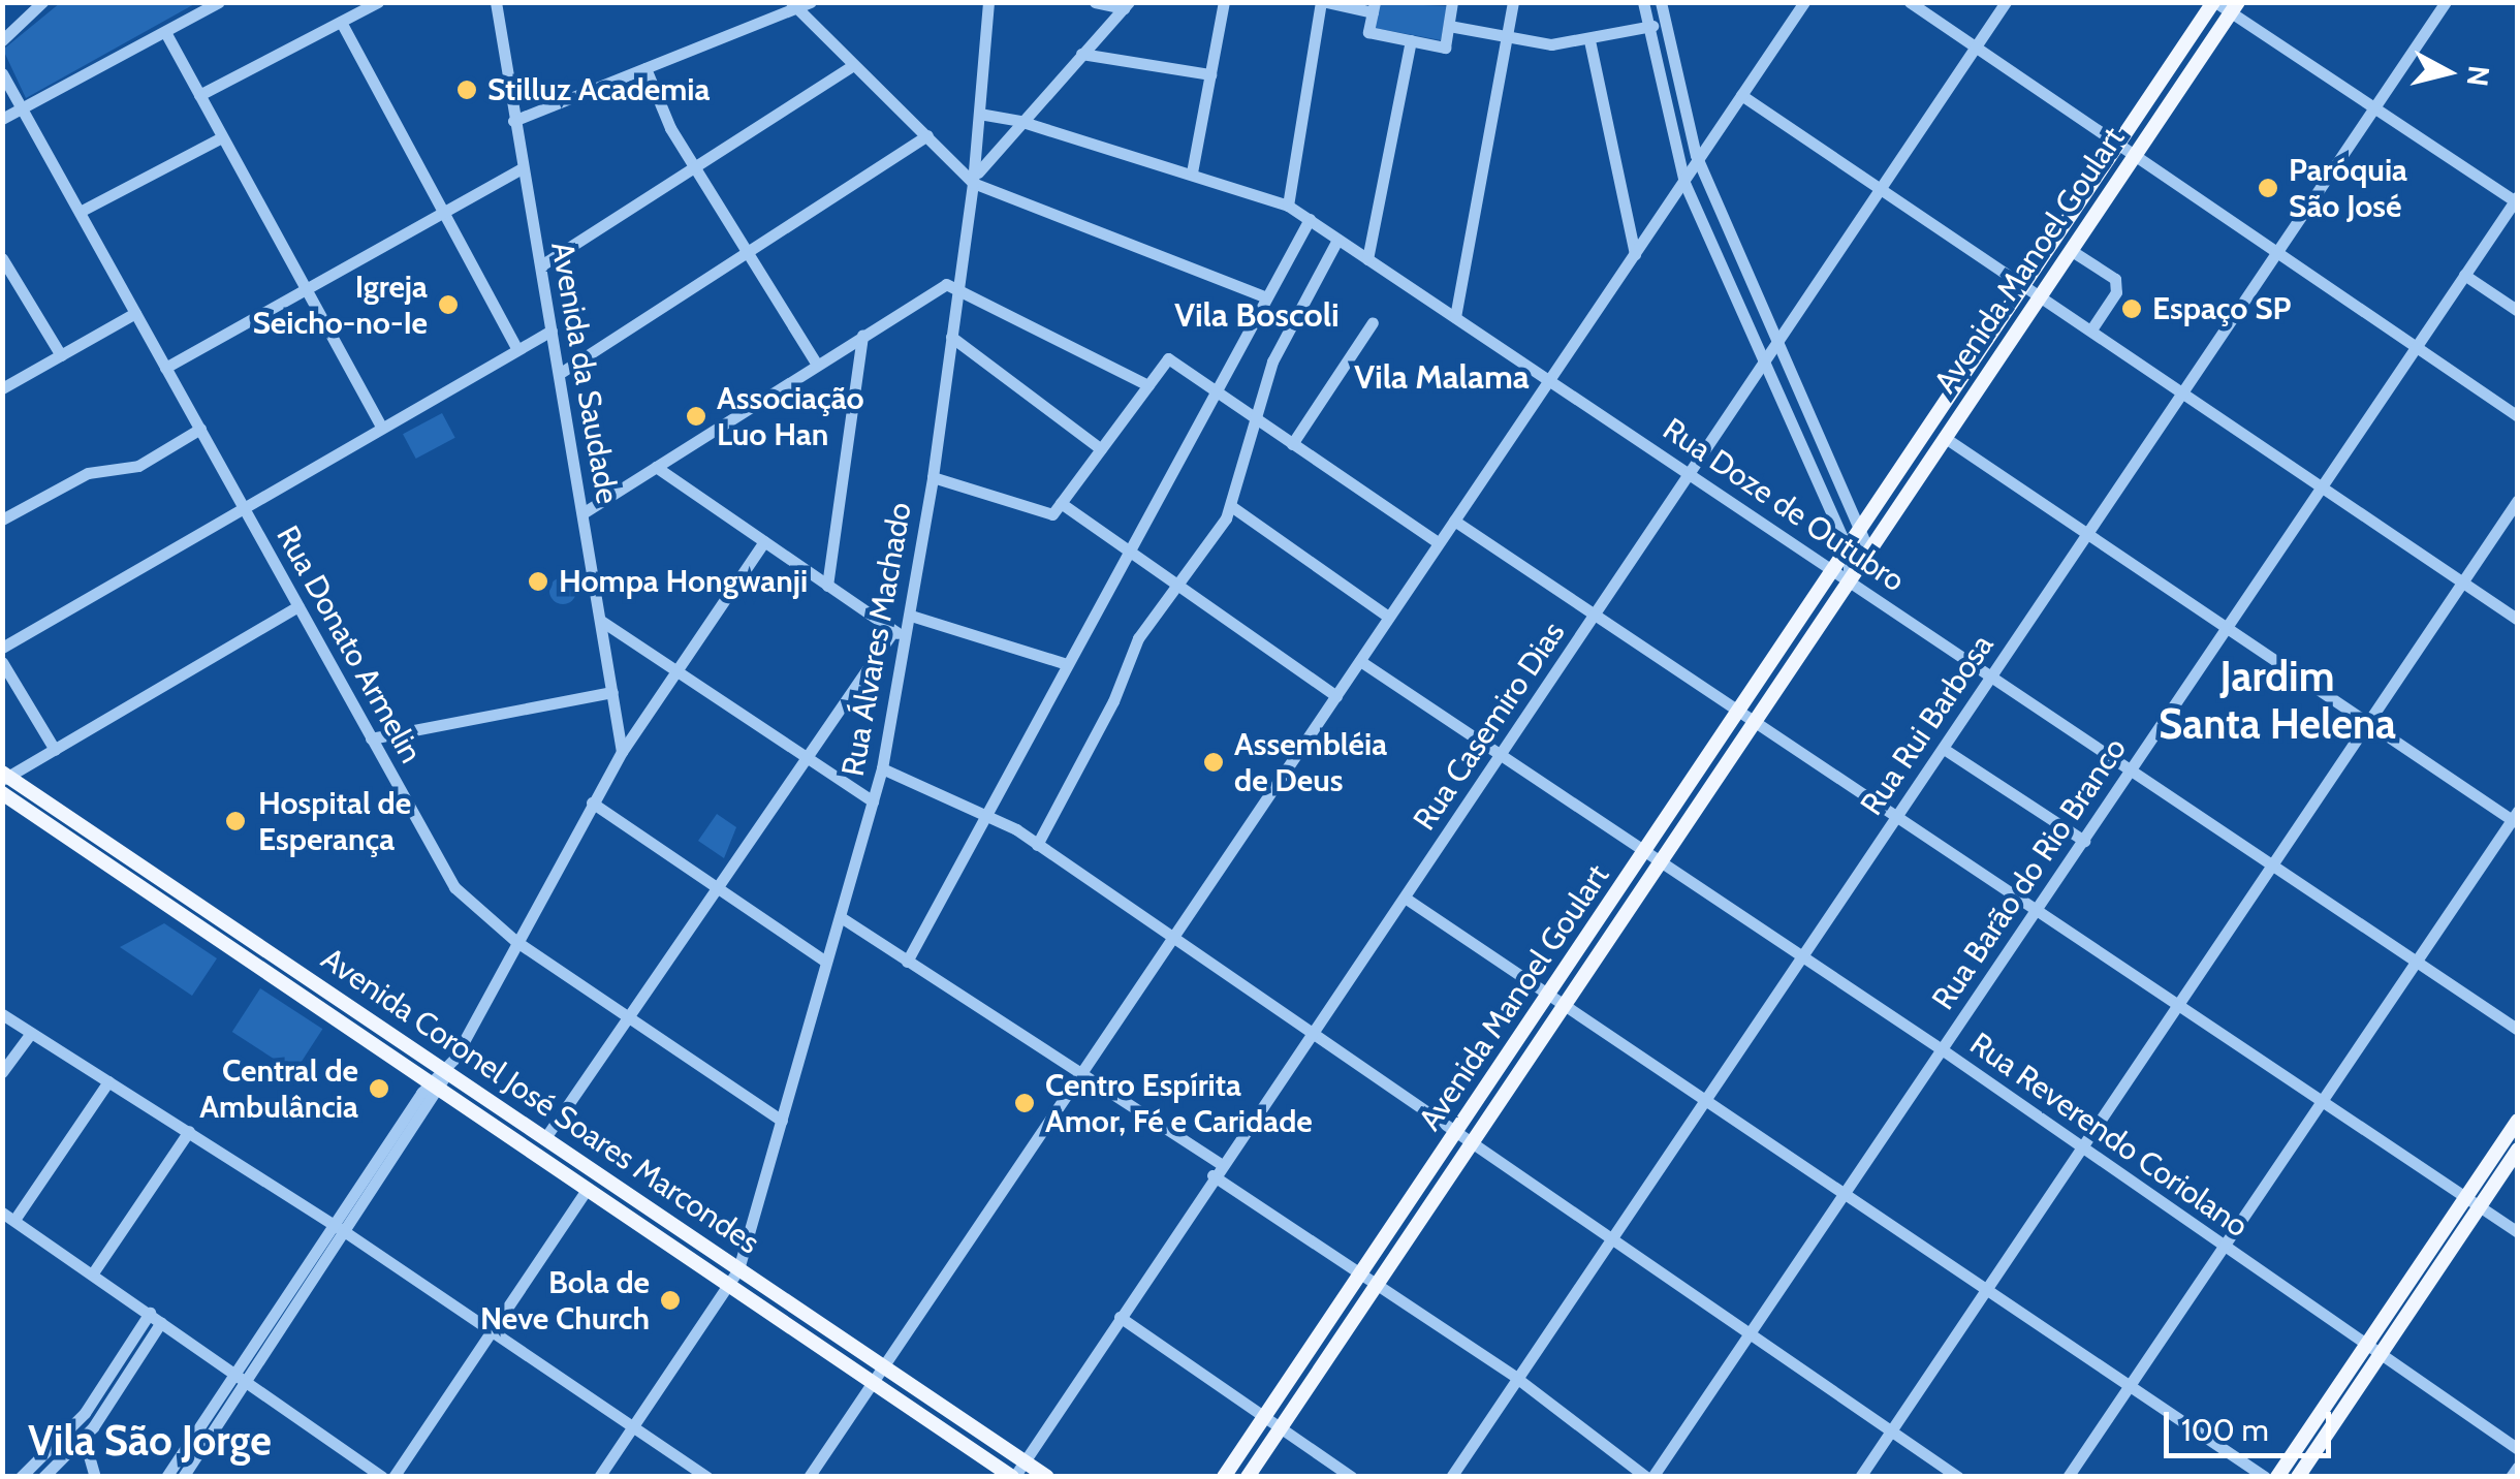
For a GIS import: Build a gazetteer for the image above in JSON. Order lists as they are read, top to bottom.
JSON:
{
  "streets": {
    "main road": ["Avenida Manoel Goulart", "Avenida Coronel José Soares Marcondes"],
    "street": [
      "Avenida da Saudade",
      "Rua Doze de Outubro",
      "Rua Álvares Machado",
      "Rua Donato Armelin",
      "Rua Rui Barbosa",
      "Rua Casemiro Dias",
      "Rua Barão do Rio Branco",
      "Rua Reverendo Coriolano"
    ]
  },
  "crossings": [
    ["Avenida Manoel Goulart", "Rua Doze de Outubro"],
    ["Avenida Manoel Goulart", "Rua Reverendo Coriolano"],
    ["Rua Doze de Outubro", "Rua Álvares Machado"],
    ["Rua Doze de Outubro", "Rua Rui Barbosa"],
    ["Rua Doze de Outubro", "Rua Casemiro Dias"],
    ["Rua Doze de Outubro", "Rua Barão do Rio Branco"],
    ["Rua Álvares Machado", "Rua Donato Armelin"],
    ["Rua Álvares Machado", "Avenida Coronel José Soares Marcondes"],
    ["Rua Rui Barbosa", "Rua Reverendo Coriolano"],
    ["Rua Casemiro Dias", "Avenida Coronel José Soares Marcondes"],
    ["Rua Casemiro Dias", "Rua Reverendo Coriolano"],
    ["Rua Barão do Rio Branco", "Rua Reverendo Coriolano"]
  ],
  "districts": [
    "Vila Boscoli",
    "Vila Malama",
    "Jardim Santa Helena",
    "Vila São Jorge"
  ],
  "places": [
    "Stilluz Academia",
    "Paróquia São José",
    "Igreja Seicho-no-Ie",
    "Espaço SP",
    "Associação Luo Han",
    "Hompa Hongwanji",
    "Assembléia de Deus",
    "Hospital de Esperança",
    "Central de Ambulância",
    "Centro Espírita Amor, Fé e Caridade",
    "Bola de Neve Church"
  ],
  "scale_bar": "100 m",
  "north": "right"
}
